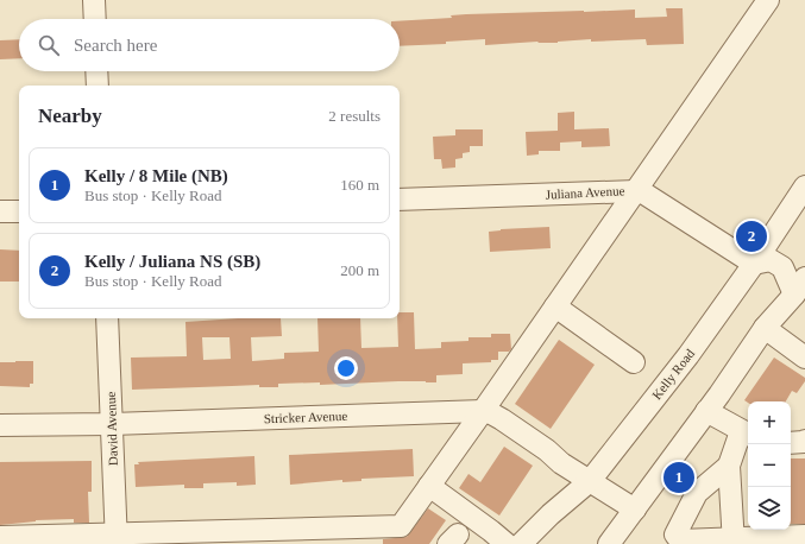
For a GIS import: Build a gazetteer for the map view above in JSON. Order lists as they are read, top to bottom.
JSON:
{
  "streets": {
    "street": [
      "Juliana Avenue",
      "Kelly Road",
      "Stricker Avenue",
      "David Avenue"
    ]
  },
  "crossings": [
    ["Juliana Avenue", "Kelly Road"],
    ["Kelly Road", "Stricker Avenue"],
    ["Stricker Avenue", "David Avenue"]
  ],
  "page": {
    "search": "Search here",
    "heading": ["Nearby", "2 results"],
    "list": [
      {
        "mark": "1",
        "name": "Kelly / 8 Mile (NB)",
        "note": "Bus stop · Kelly Road",
        "value": "160 m"
      },
      {
        "mark": "2",
        "name": "Kelly / Juliana NS (SB)",
        "note": "Bus stop · Kelly Road",
        "value": "200 m"
      }
    ],
    "pins": ["2", "1"],
    "map_buttons": ["+", "−"]
  }
}
